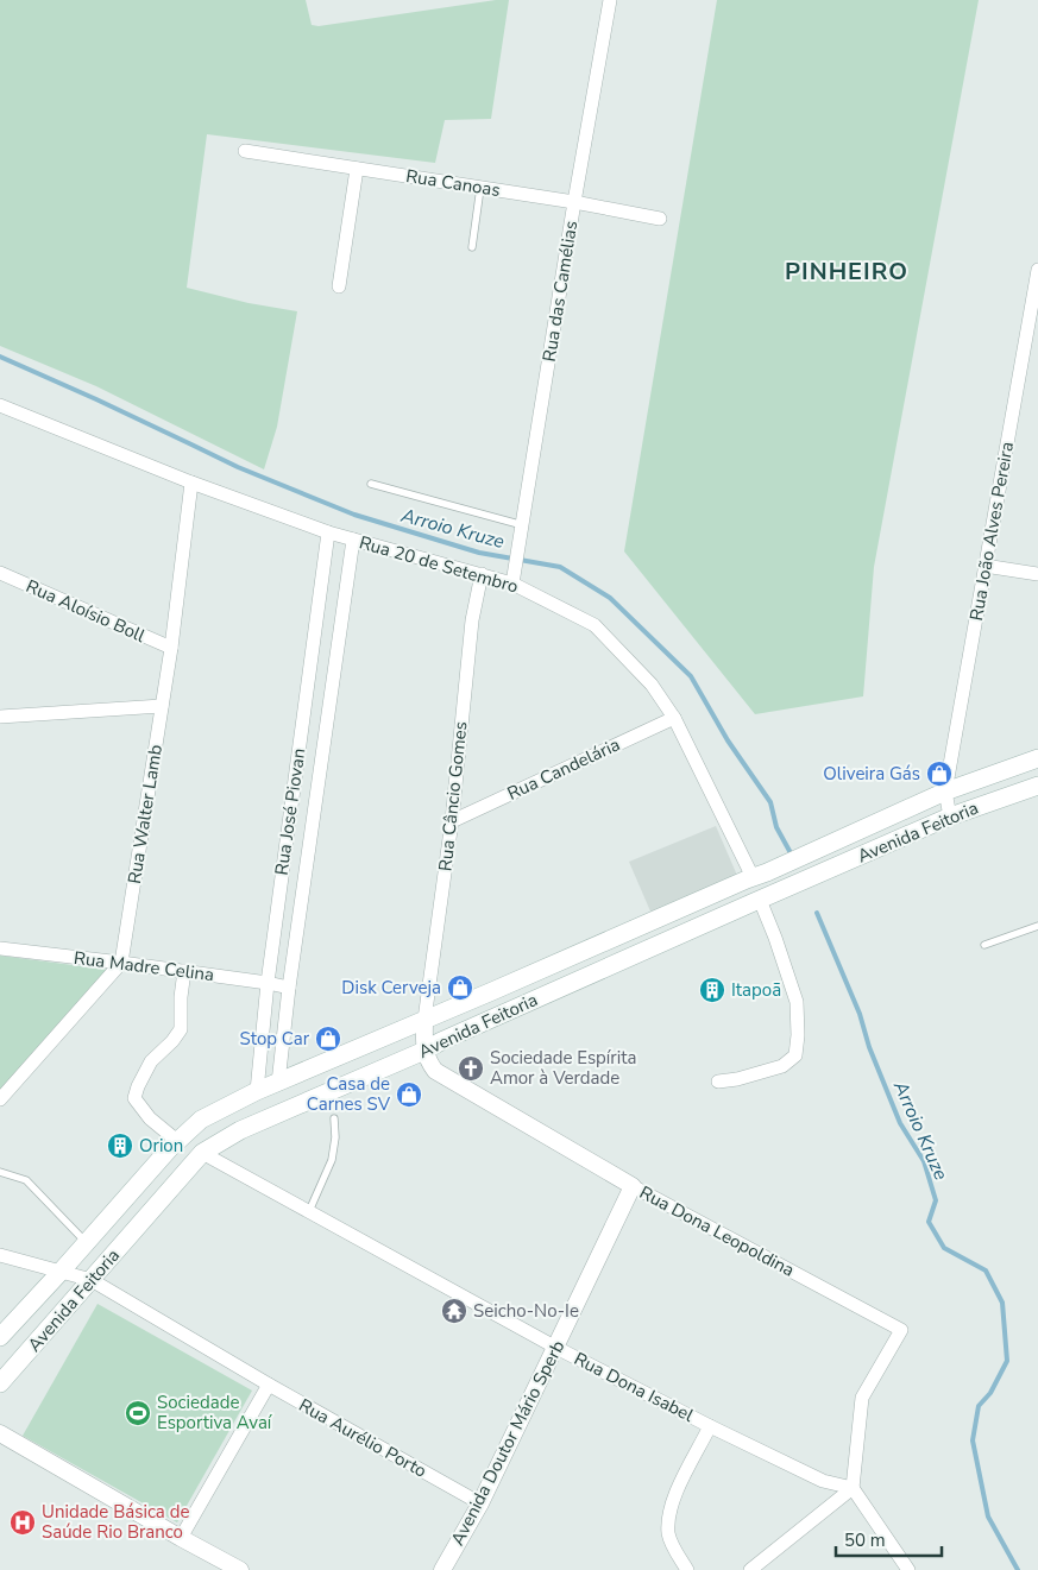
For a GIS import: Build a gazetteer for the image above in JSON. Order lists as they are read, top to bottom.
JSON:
{
  "streets": {
    "main road": ["Avenida Feitoria"],
    "street": [
      "Rua Canoas",
      "Rua das Camélias",
      "Rua João Alves Pereira",
      "Rua 20 de Setembro",
      "Rua Aloísio Boll",
      "Rua Candelária",
      "Rua Câncio Gomes",
      "Rua José Piovan",
      "Rua Walter Lamb",
      "Rua Madre Celina",
      "Rua Dona Leopoldina",
      "Rua Dona Isabel",
      "Rua Aurélio Porto",
      "Avenida Doutor Mário Sperb"
    ]
  },
  "crossings": [
    ["Rua Canoas", "Rua das Camélias"],
    ["Rua das Camélias", "Rua 20 de Setembro"],
    ["Rua João Alves Pereira", "Avenida Feitoria"],
    ["Rua 20 de Setembro", "Rua Candelária"],
    ["Rua 20 de Setembro", "Rua Câncio Gomes"],
    ["Rua 20 de Setembro", "Rua José Piovan"],
    ["Rua 20 de Setembro", "Rua Walter Lamb"],
    ["Rua 20 de Setembro", "Avenida Feitoria"],
    ["Rua Aloísio Boll", "Rua Walter Lamb"],
    ["Rua Candelária", "Rua Câncio Gomes"],
    ["Rua Câncio Gomes", "Avenida Feitoria"],
    ["Rua José Piovan", "Avenida Feitoria"],
    ["Rua José Piovan", "Rua Madre Celina"],
    ["Rua Walter Lamb", "Rua Madre Celina"],
    ["Avenida Feitoria", "Rua Dona Leopoldina"],
    ["Avenida Feitoria", "Rua Dona Isabel"],
    ["Avenida Feitoria", "Rua Aurélio Porto"],
    ["Rua Dona Leopoldina", "Rua Dona Isabel"],
    ["Rua Dona Leopoldina", "Avenida Doutor Mário Sperb"],
    ["Rua Dona Isabel", "Avenida Doutor Mário Sperb"],
    ["Rua Aurélio Porto", "Avenida Doutor Mário Sperb"]
  ],
  "districts": ["PINHEIRO"],
  "water": ["Arroio Kruze"],
  "places": {
    "shop": [
      "Oliveira Gás",
      "Disk Cerveja",
      "Stop Car",
      "Casa de Carnes SV"
    ],
    "building": ["Itapoã", "Orion"],
    "church": ["Sociedade Espírita Amor à Verdade"],
    "temple": ["Seicho-No-Ie"],
    "sports": ["Sociedade Esportiva Avaí"],
    "hospital": ["Unidade Básica de Saúde Rio Branco"]
  },
  "scale_bar": "50 m"
}
